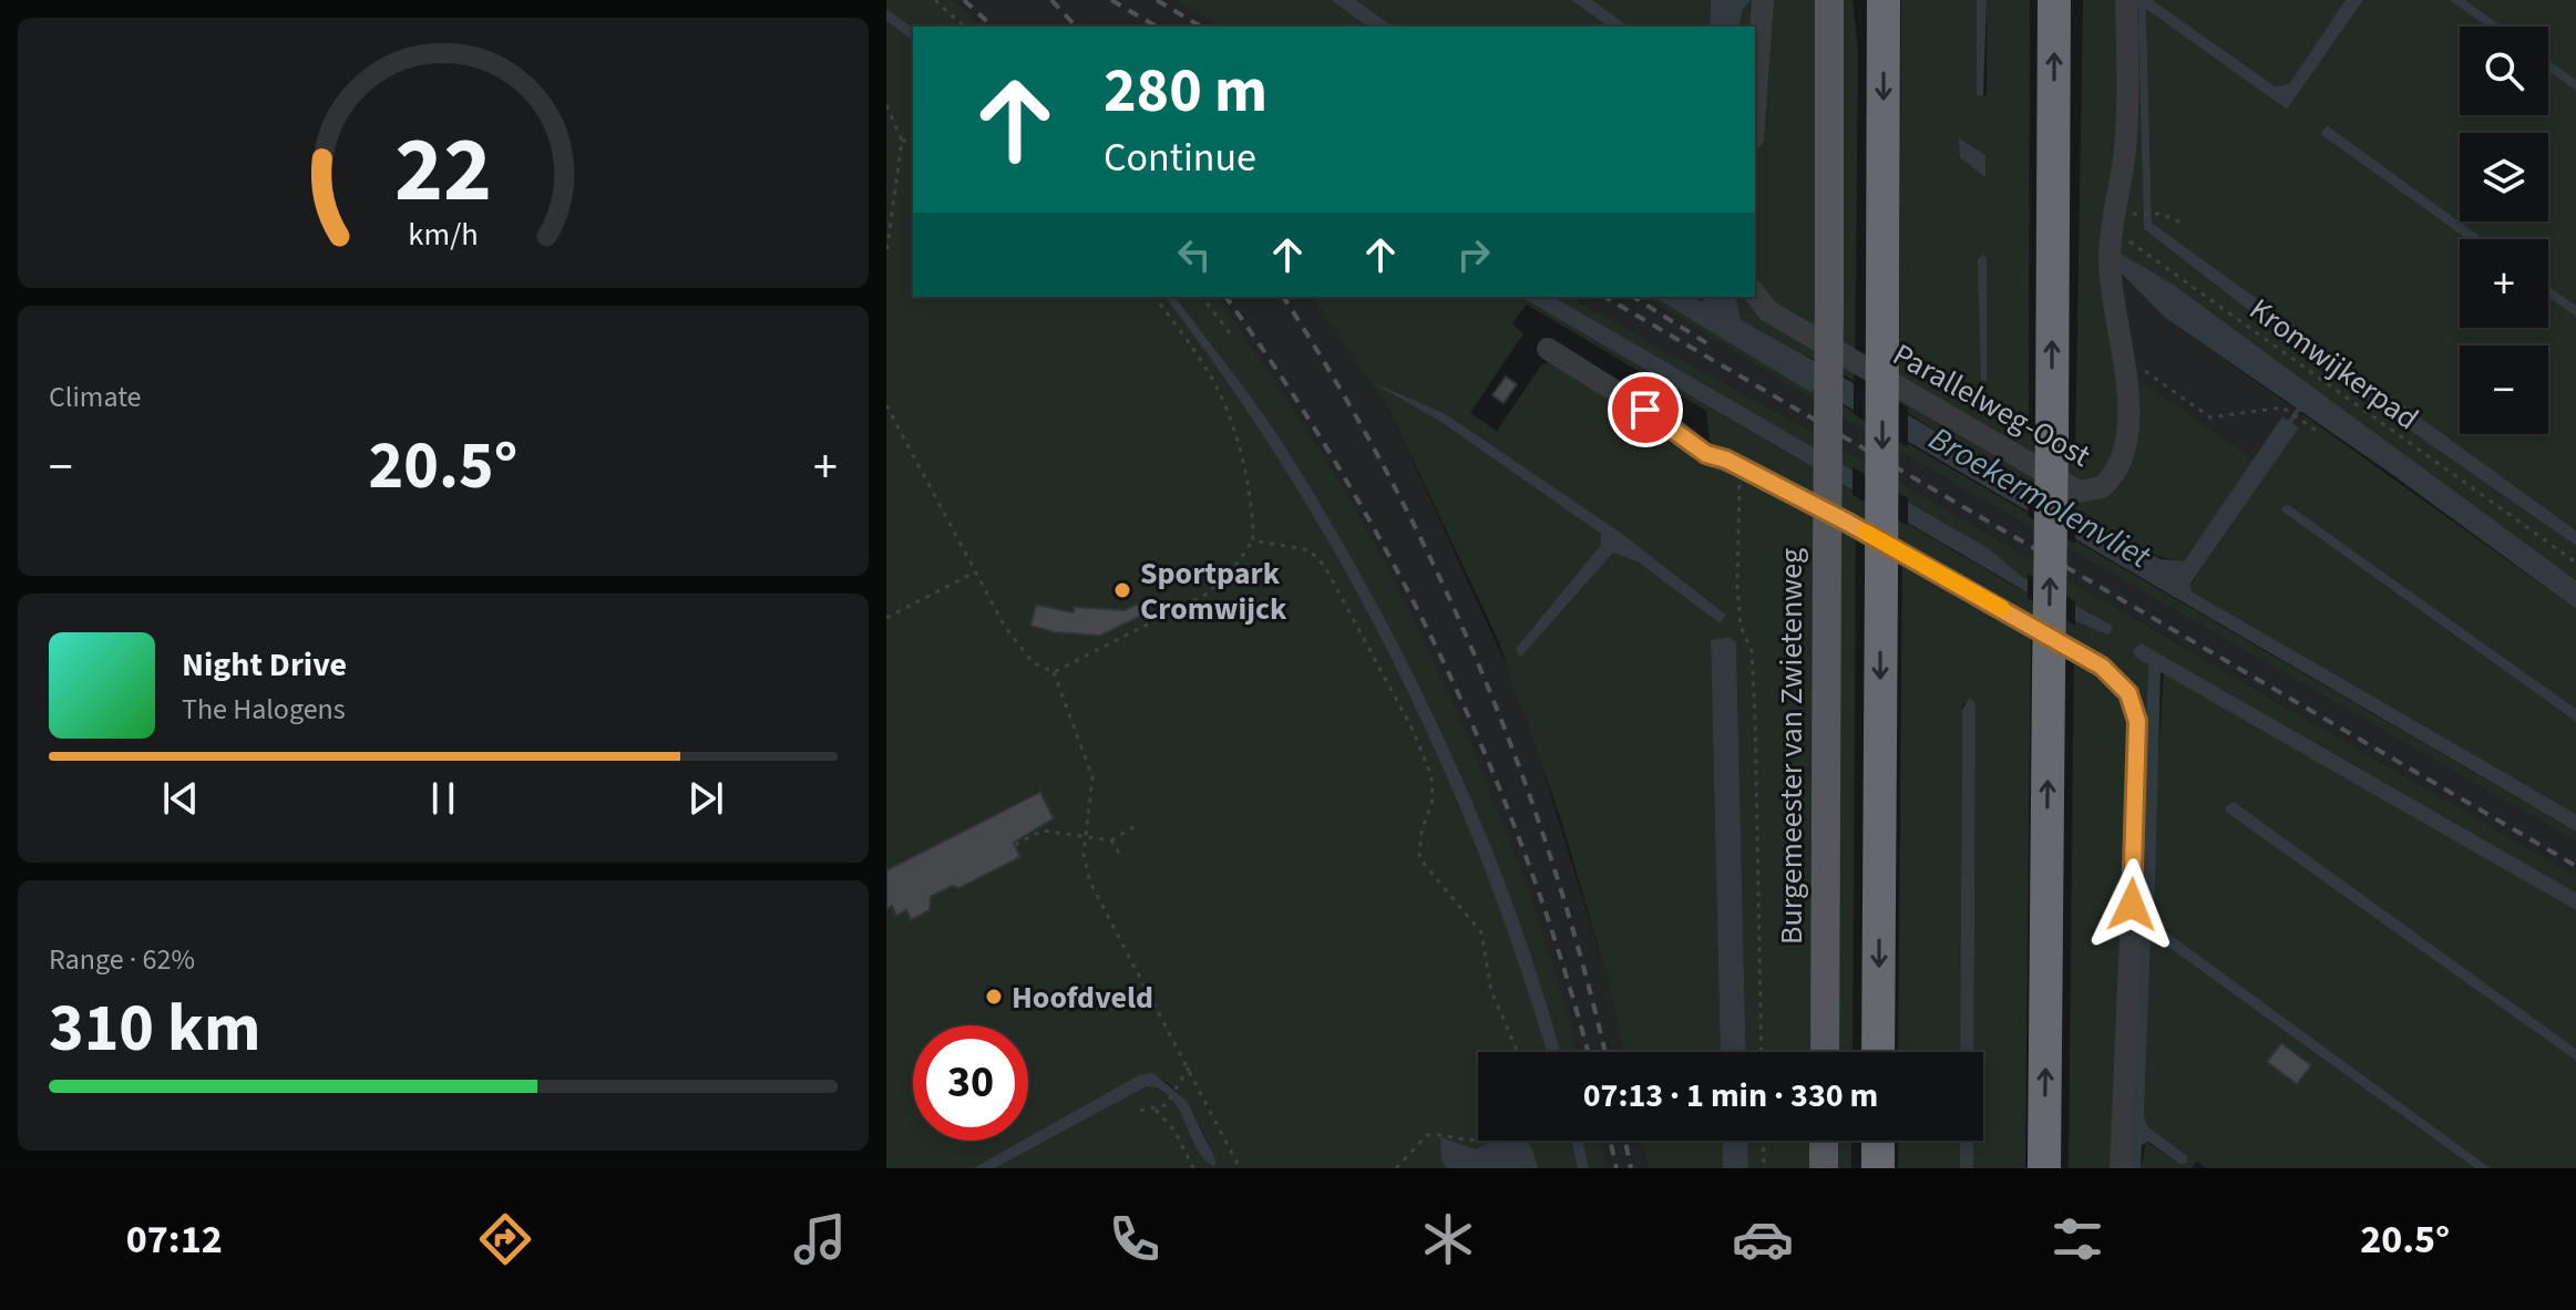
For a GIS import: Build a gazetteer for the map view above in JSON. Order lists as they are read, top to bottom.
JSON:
{
  "streets": {
    "main road": ["Burgemeester van Zwietenweg"],
    "street": ["Parallelweg-Oost"],
    "path": ["Kromwijkerpad"]
  },
  "crossings": [
    ["Kromwijkerpad", "Parallelweg-Oost"]
  ],
  "water": ["Broekermolenvliet"],
  "places": ["Sportpark Cromwijck", "Hoofdveld"],
  "page": {
    "map_buttons": ["+", "−"],
    "turn": ["280 m", "Continue"],
    "tile": [
      "Climate",
      ["Range · 62%", "310 km"]
    ],
    "heat": ["−", "20.5°", "+"],
    "song": ["Night Drive", "The Halogens"],
    "limit": "30",
    "trip": "07:13 · 1 min · 330 m",
    "tabs": ["07:12", "20.5°"],
    "gauge": ["22", "km/h"]
  }
}
